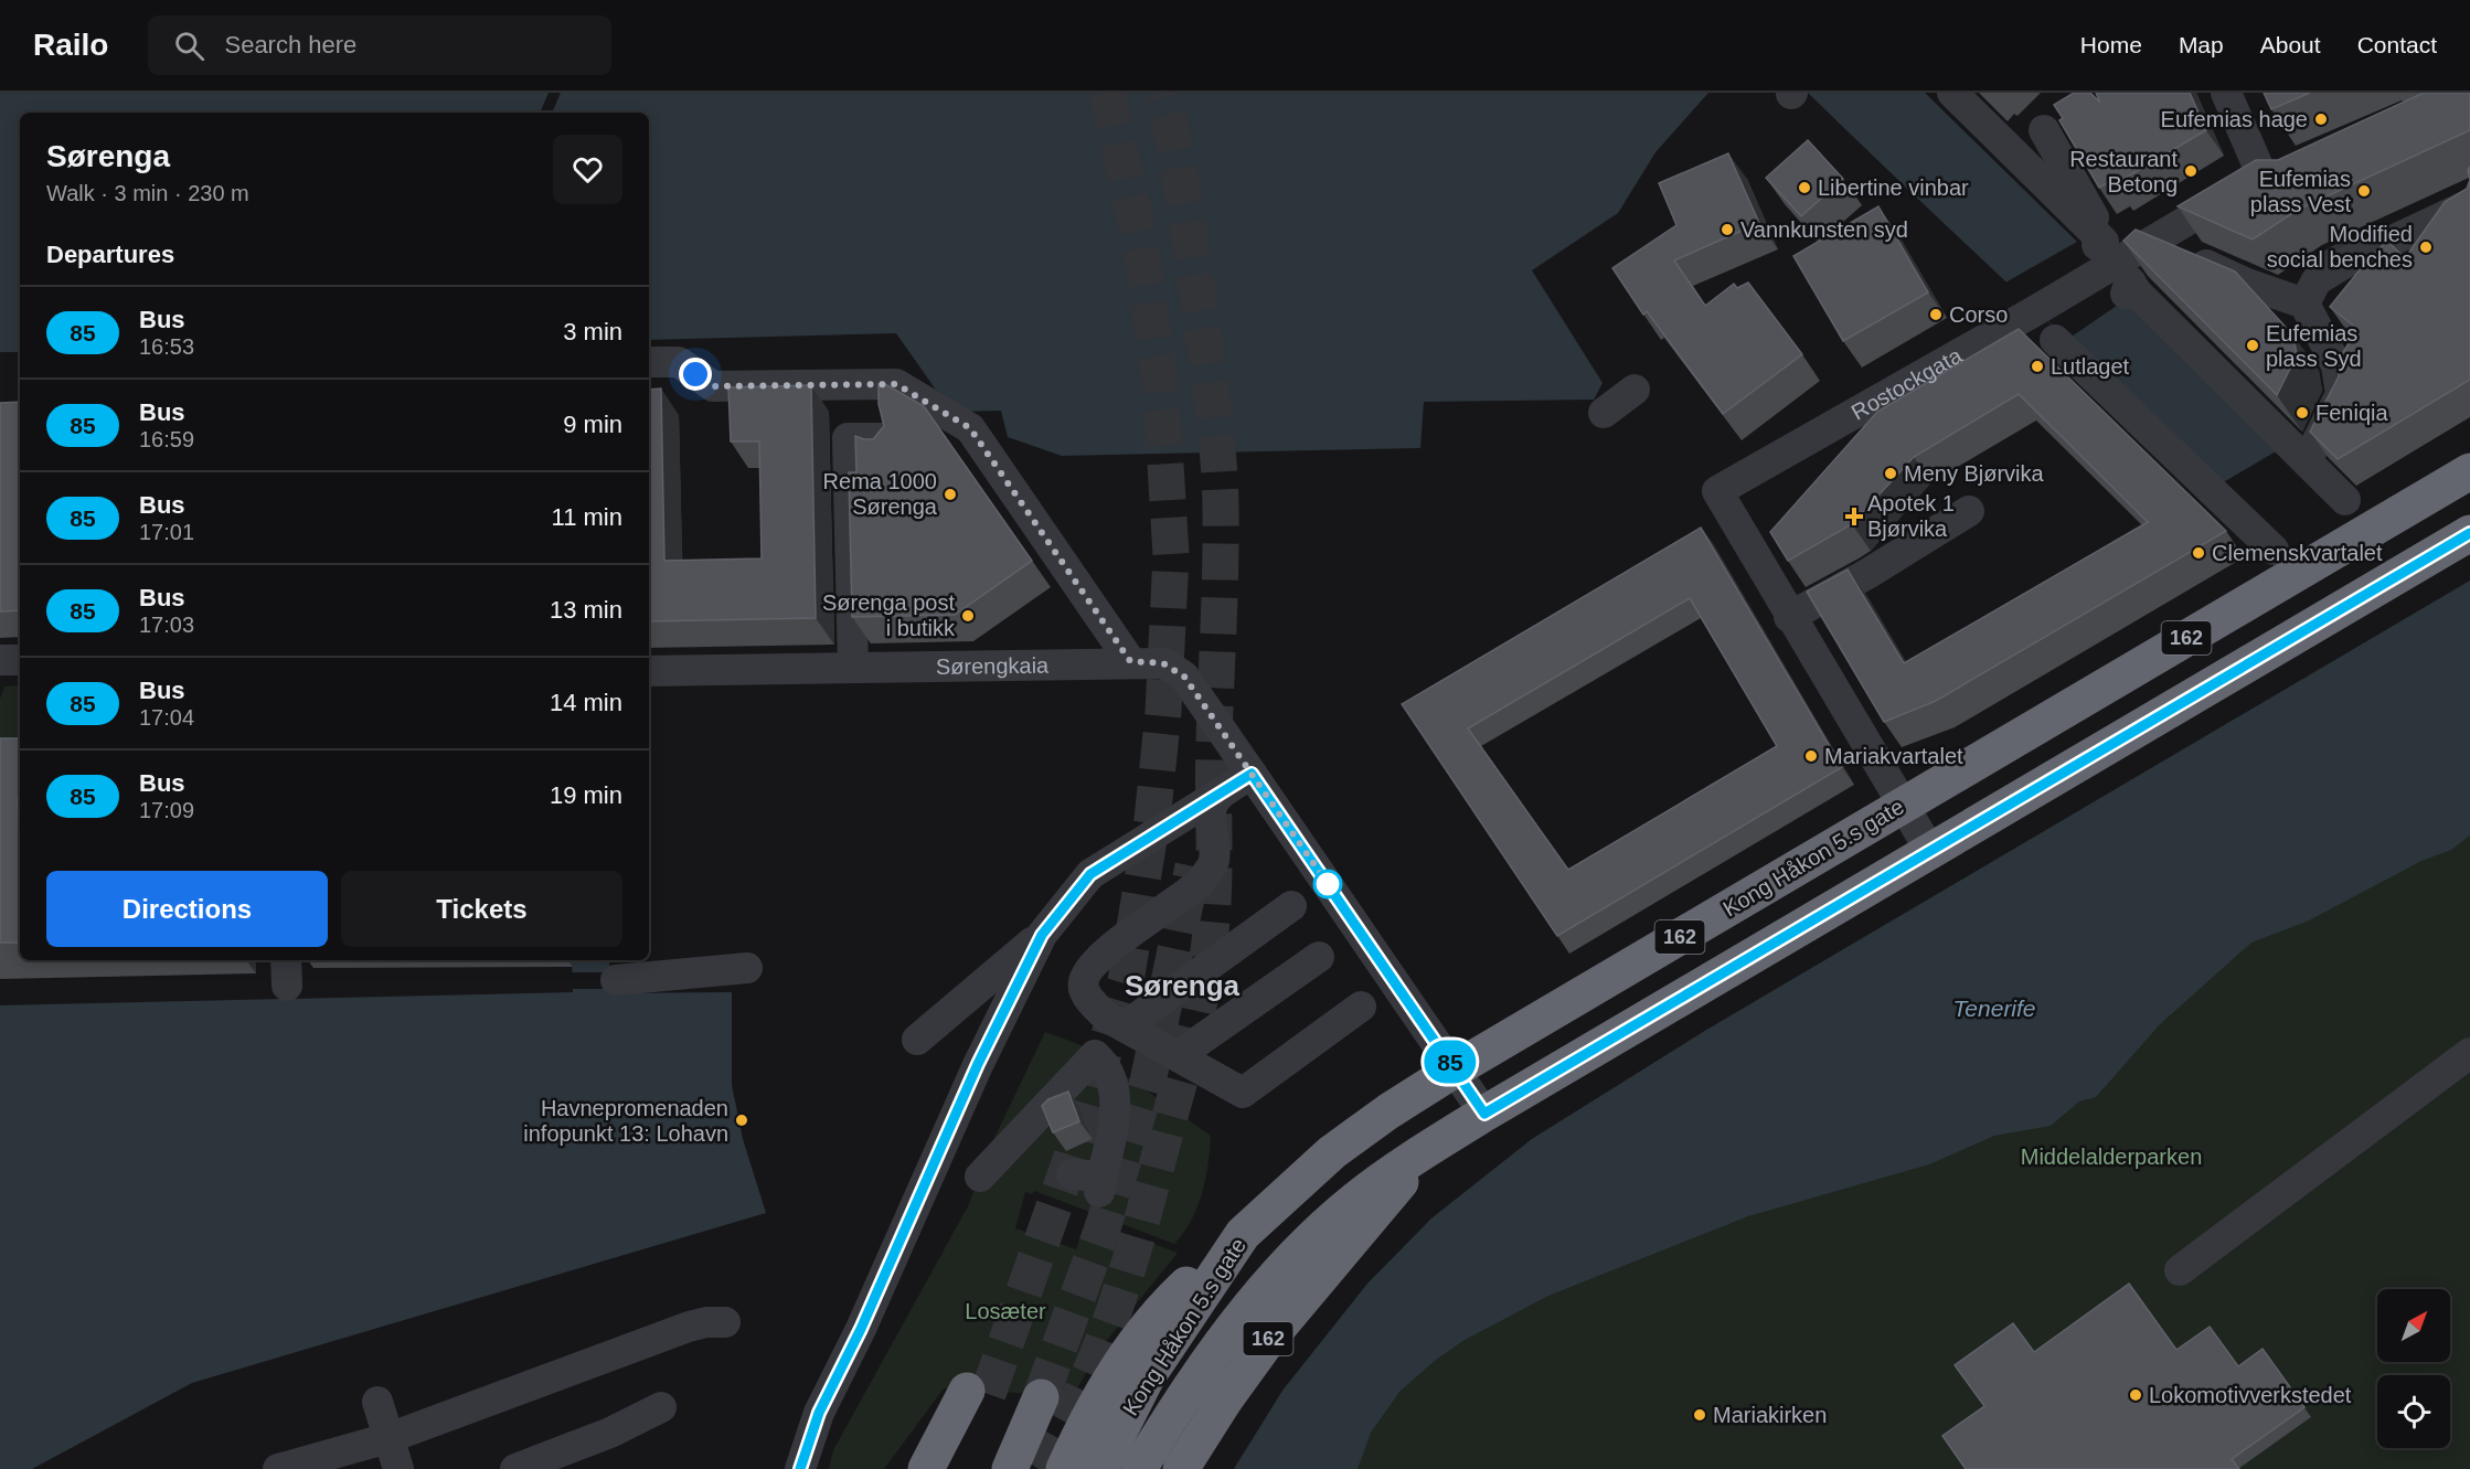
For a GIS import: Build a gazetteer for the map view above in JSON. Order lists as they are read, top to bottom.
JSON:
{
  "streets": {
    "highway": ["162", "Kong Håkon 5.s gate"],
    "street": ["Rostockgata", "Sørengkaia"]
  },
  "crossings": [
    ["Rostockgata", "Kong Håkon 5.s gate"],
    ["162", "Kong Håkon 5.s gate"],
    ["Sørengkaia", "Kong Håkon 5.s gate"]
  ],
  "districts": ["Sørenga"],
  "water": ["Tenerife"],
  "parks": ["Middelalderparken", "Losæter"],
  "places": {
    "other": [
      "Eufemias hage",
      "Restaurant Betong",
      "Libertine vinbar",
      "Eufemias plass Vest",
      "Vannkunsten syd",
      "Modified social benches",
      "Corso",
      "Eufemias plass Syd",
      "Lutlaget",
      "Feniqia",
      "Meny Bjørvika",
      "Rema 1000 Sørenga",
      "Clemenskvartalet",
      "Sørenga post i butikk",
      "Mariakvartalet",
      "Havnepromenaden infopunkt 13: Lohavn",
      "Lokomotivverkstedet",
      "Mariakirken"
    ],
    "health": ["Apotek 1 Bjørvika"]
  },
  "lines": ["bus line 85"],
  "north": "top right",
  "page": {
    "header": "Railo",
    "search": "Search here",
    "nav": [
      "Home",
      "Map",
      "About",
      "Contact"
    ],
    "on_map": "85",
    "heading": [
      ["Sørenga", "Walk · 3 min · 230 m"],
      "Departures"
    ],
    "list": [
      {
        "mark": "85",
        "name": "Bus",
        "note": "16:53",
        "value": "3 min"
      },
      {
        "mark": "85",
        "name": "Bus",
        "note": "16:59",
        "value": "9 min"
      },
      {
        "mark": "85",
        "name": "Bus",
        "note": "17:01",
        "value": "11 min"
      },
      {
        "mark": "85",
        "name": "Bus",
        "note": "17:03",
        "value": "13 min"
      },
      {
        "mark": "85",
        "name": "Bus",
        "note": "17:04",
        "value": "14 min"
      },
      {
        "mark": "85",
        "name": "Bus",
        "note": "17:09",
        "value": "19 min"
      }
    ],
    "buttons": ["Directions", "Tickets"]
  }
}
